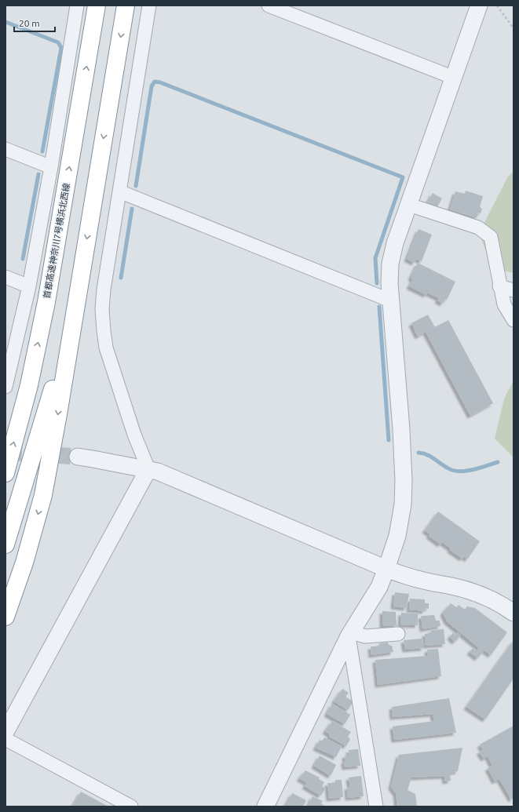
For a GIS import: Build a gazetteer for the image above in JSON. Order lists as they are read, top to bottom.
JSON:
{
  "streets": {
    "highway": ["首都高速神奈川7号横浜北西線"]
  },
  "scale_bar": "20 m"
}
